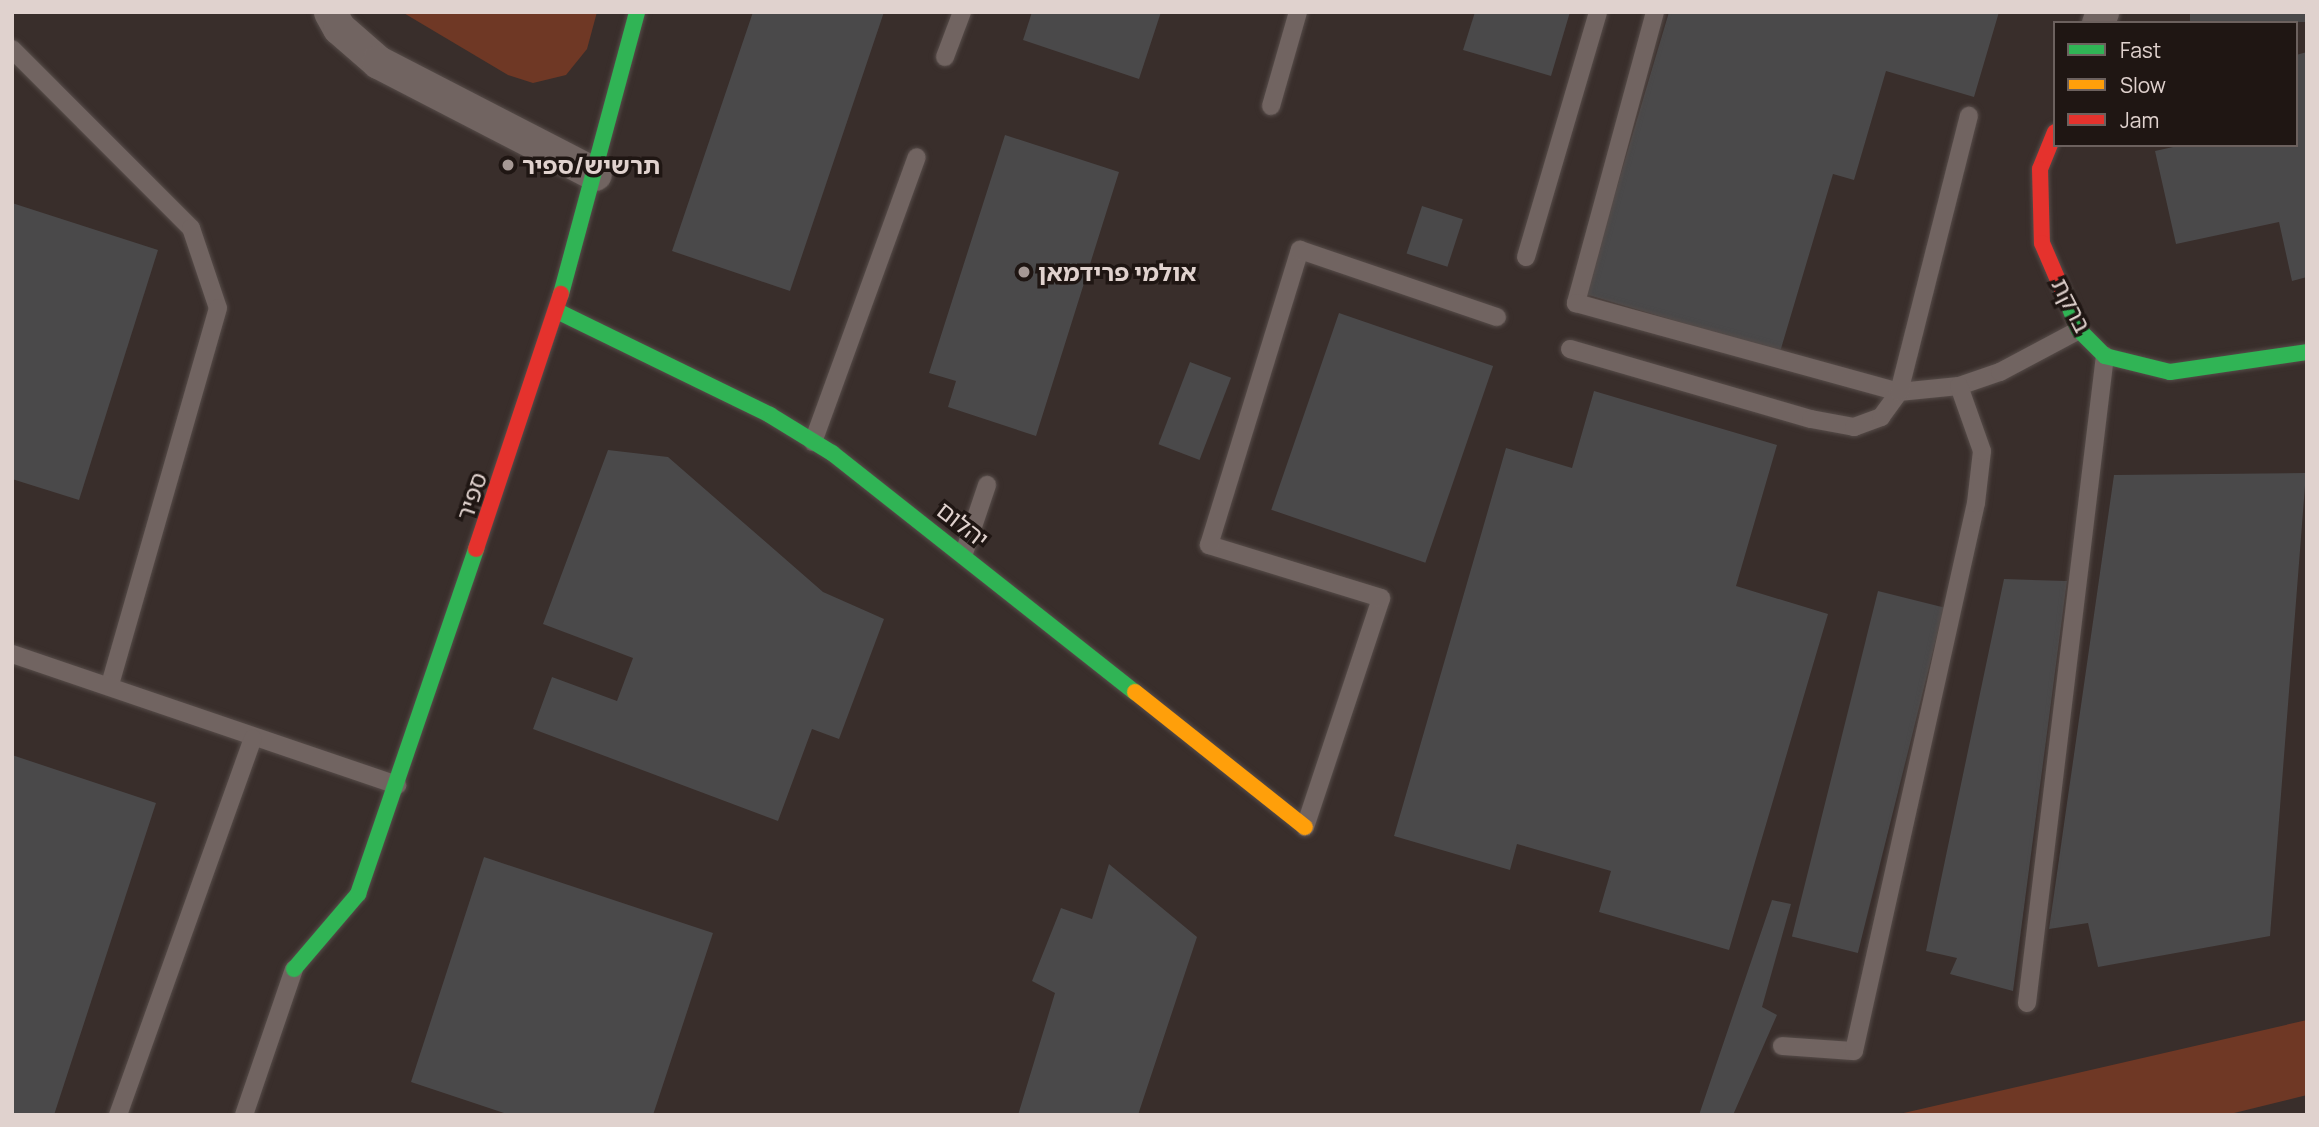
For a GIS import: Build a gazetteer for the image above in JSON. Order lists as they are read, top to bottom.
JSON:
{
  "streets": {
    "street": ["ברקת", "ספיר", "יהלום"]
  },
  "crossings": [
    ["ספיר", "יהלום"]
  ],
  "places": ["תרשיש/ספיר", "אולמי פרידמאן"],
  "legend": ["Fast", "Slow", "Jam"]
}
